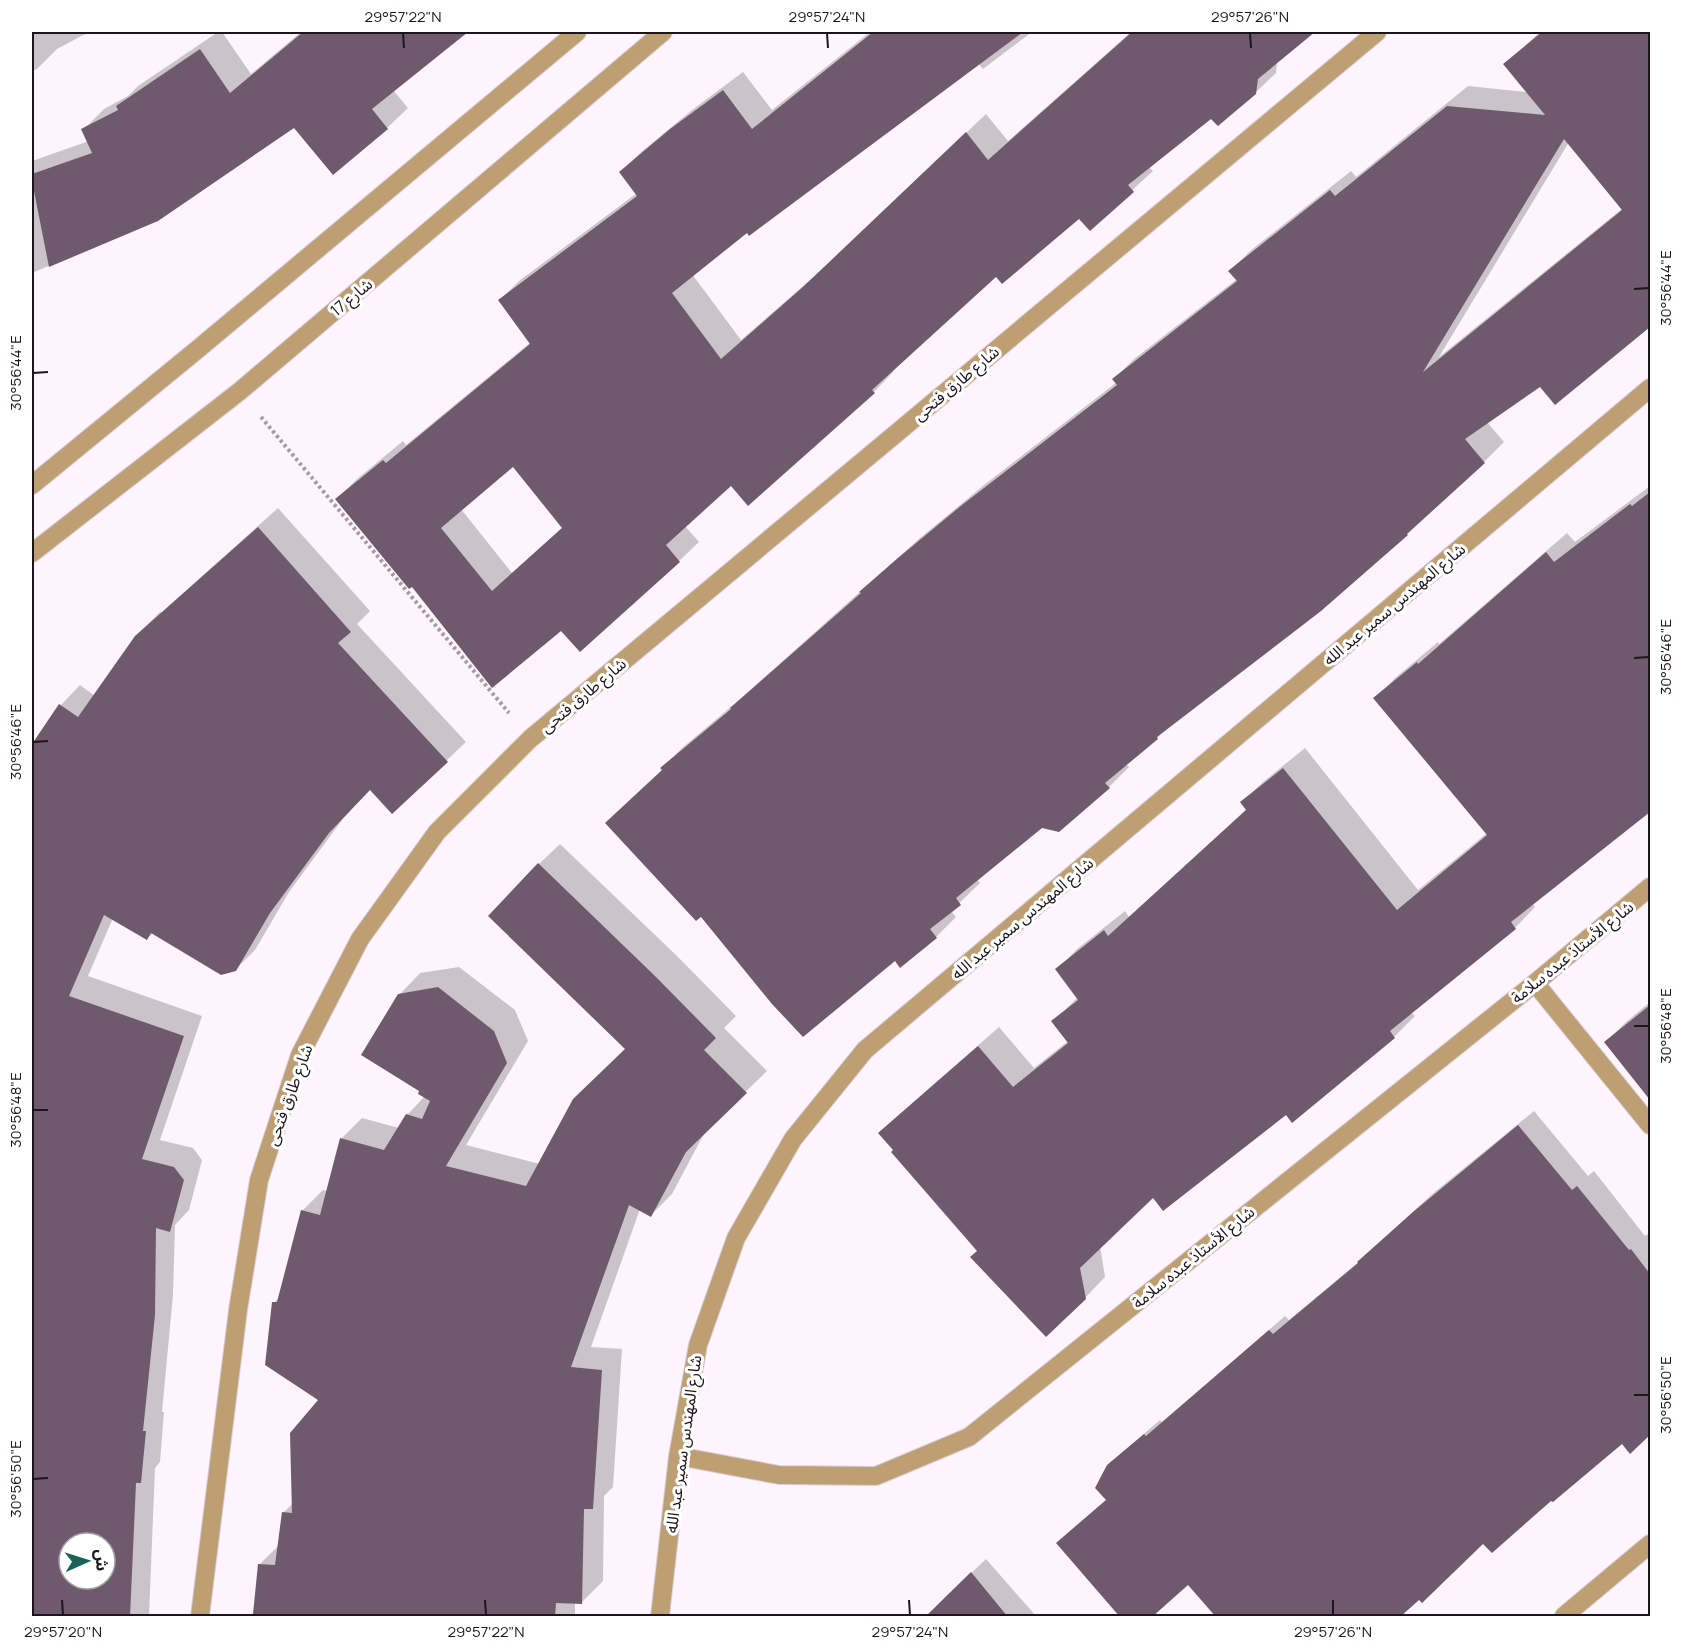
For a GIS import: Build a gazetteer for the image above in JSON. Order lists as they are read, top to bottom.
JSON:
{
  "streets": {
    "street": [
      "شارع 17",
      "شارع طارق فتحى",
      "شارع المهندس سمير عبد الله",
      "شارع الأستاذ عبده سلامة"
    ]
  },
  "crossings": [
    ["شارع المهندس سمير عبد الله", "شارع الأستاذ عبده سلامة"]
  ],
  "north": "right",
  "coordinates": [
    "29°57'22\"N",
    "29°57'24\"N",
    "29°57'26\"N",
    "30°56'44\"E",
    "30°56'46\"E",
    "30°56'48\"E",
    "30°56'50\"E",
    "29°57'20\"N"
  ]
}
